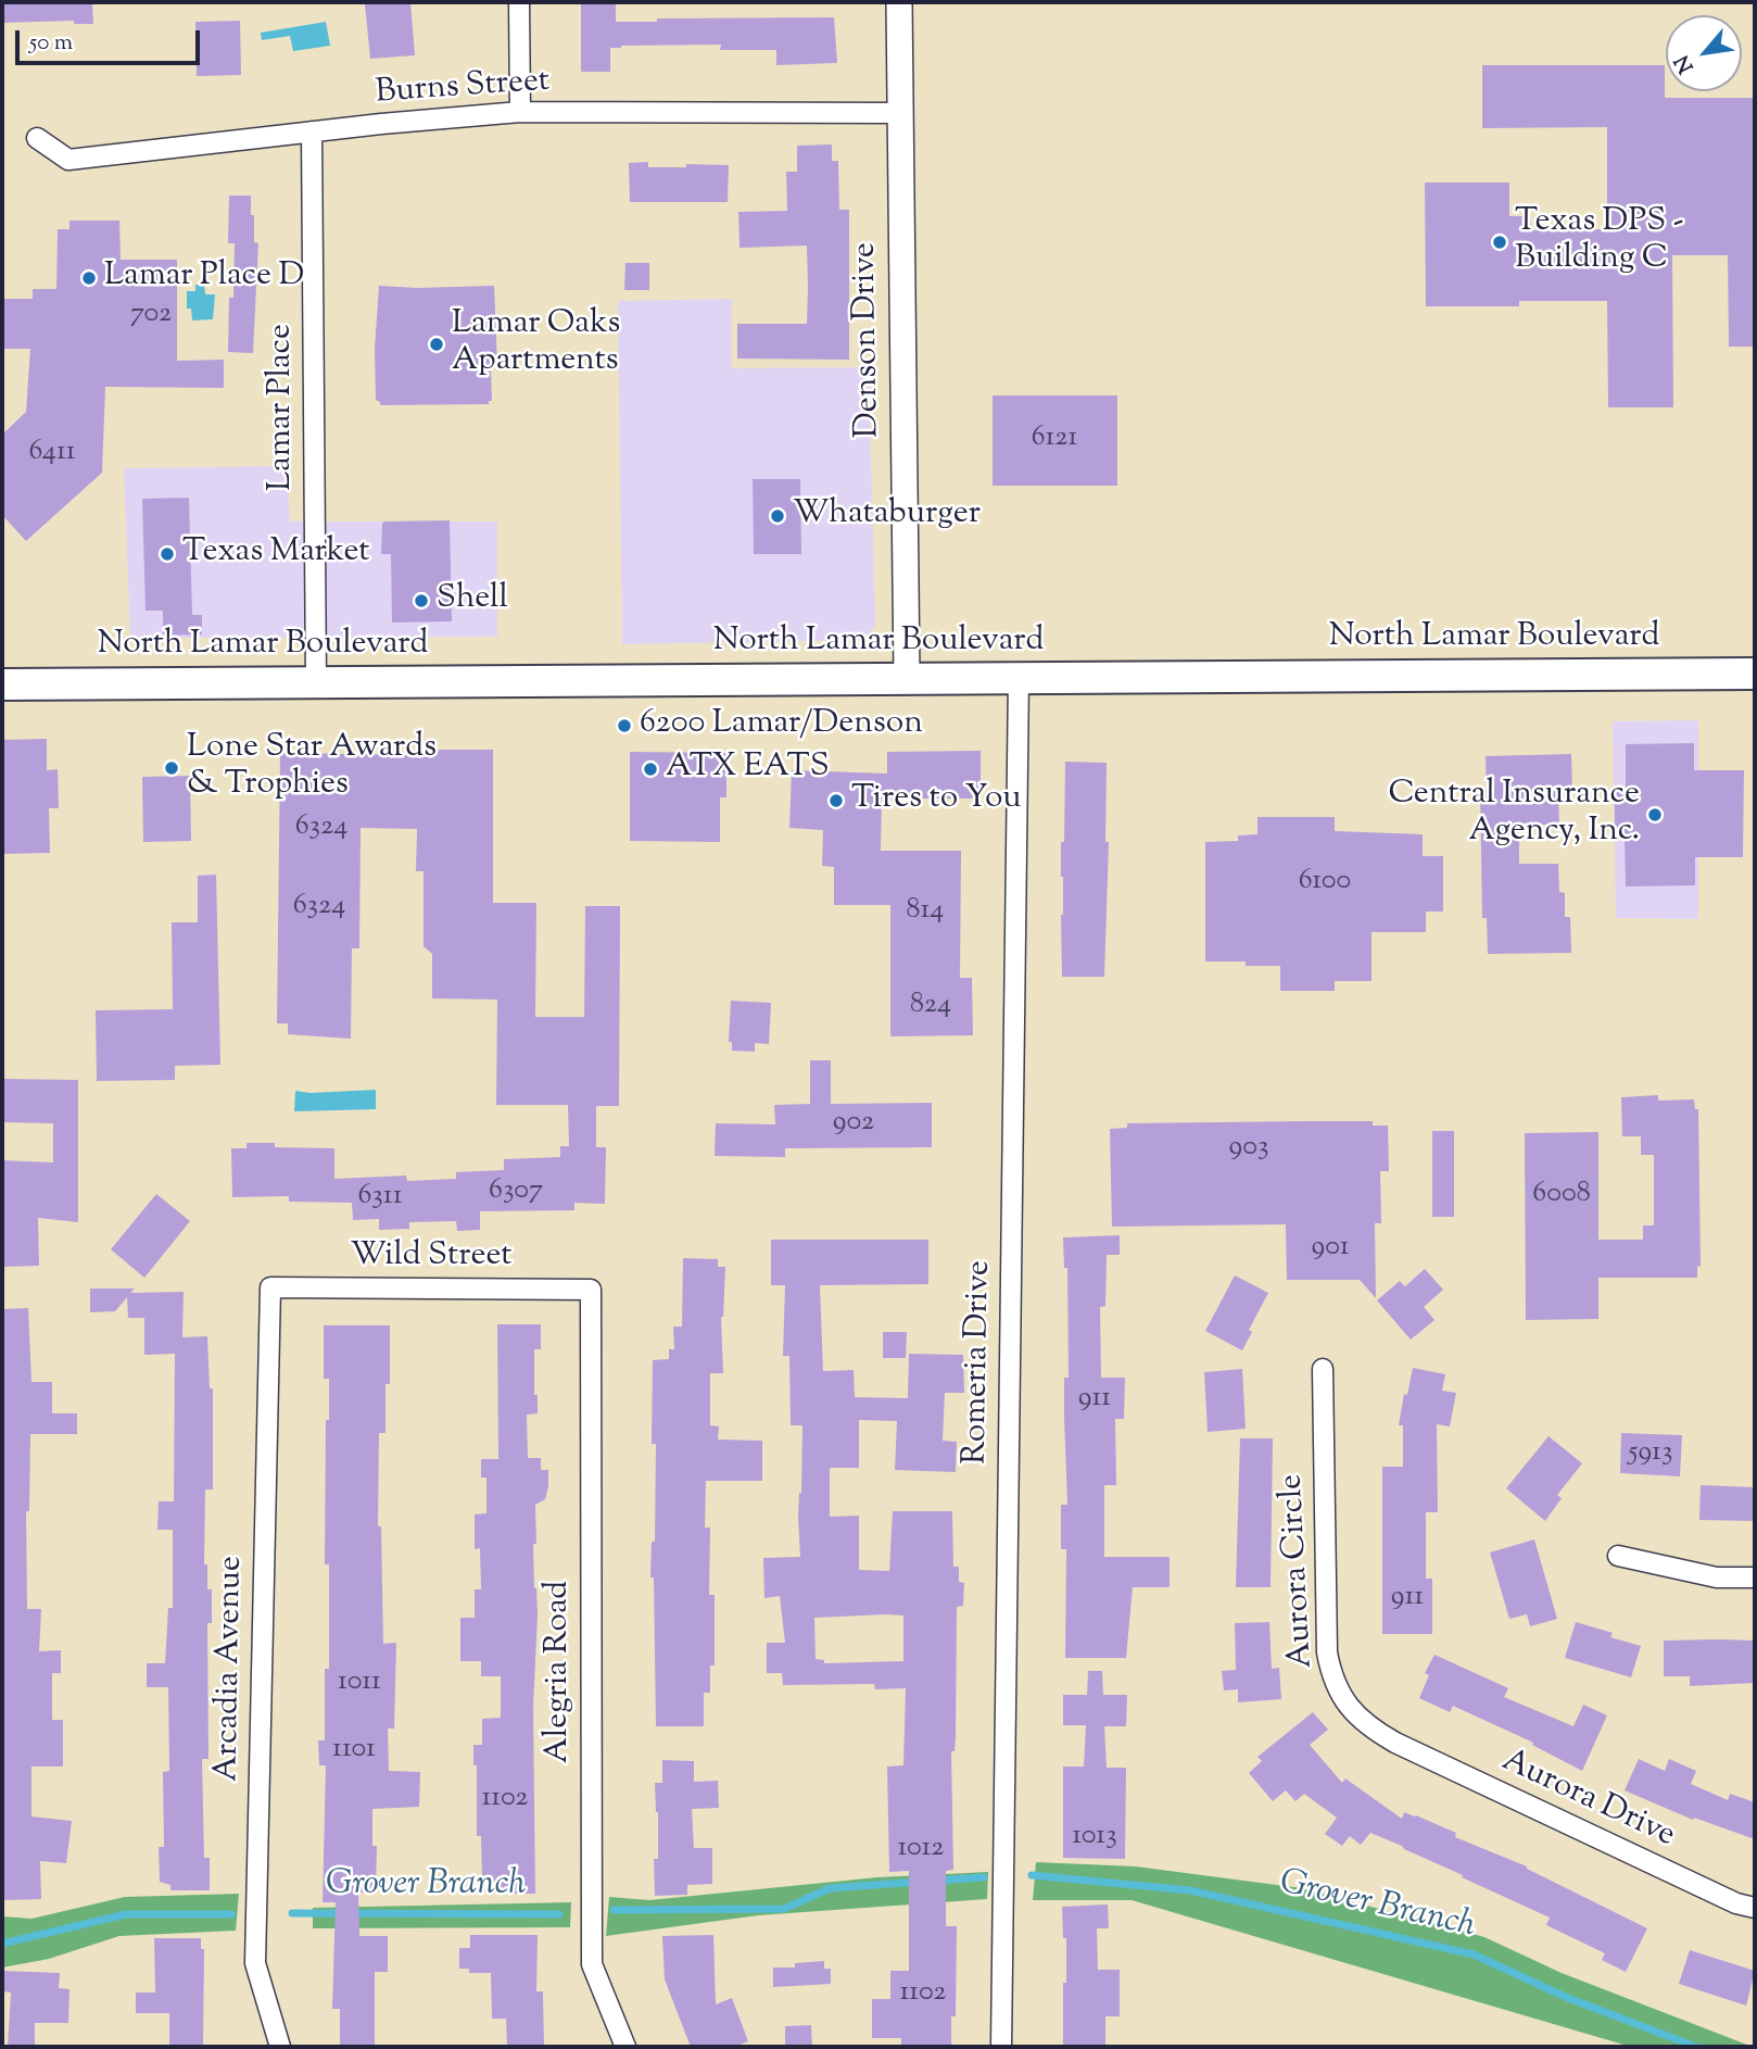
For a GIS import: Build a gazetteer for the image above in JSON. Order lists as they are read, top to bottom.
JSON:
{
  "streets": {
    "main road": ["North Lamar Boulevard"],
    "street": [
      "Burns Street",
      "Denson Drive",
      "Lamar Place",
      "Wild Street",
      "Romeria Drive",
      "Aurora Circle",
      "Arcadia Avenue",
      "Alegria Road",
      "Aurora Drive"
    ]
  },
  "crossings": [
    ["Burns Street", "Denson Drive"],
    ["Burns Street", "Lamar Place"],
    ["Denson Drive", "North Lamar Boulevard"],
    ["Lamar Place", "North Lamar Boulevard"],
    ["North Lamar Boulevard", "Romeria Drive"],
    ["Wild Street", "Arcadia Avenue"],
    ["Wild Street", "Alegria Road"],
    ["Aurora Circle", "Aurora Drive"]
  ],
  "water": ["Grover Branch"],
  "places": [
    "Texas DPS - Building C",
    "Lamar Place D",
    "Lamar Oaks Apartments",
    "Whataburger",
    "Texas Market",
    "Shell",
    "6200 Lamar/Denson",
    "Lone Star Awards & Trophies",
    "ATX EATS",
    "Tires to You",
    "Central Insurance Agency, Inc."
  ],
  "house_numbers": [
    "702",
    "6121",
    "6411",
    "6324",
    "6100",
    "6324",
    "814",
    "824",
    "902",
    "903",
    "6307",
    "6008",
    "6311",
    "901",
    "911",
    "5913",
    "911",
    "1011",
    "1101",
    "1102",
    "1013",
    "1012",
    "1102"
  ],
  "scale_bar": "50 m",
  "north": "bottom left"
}
